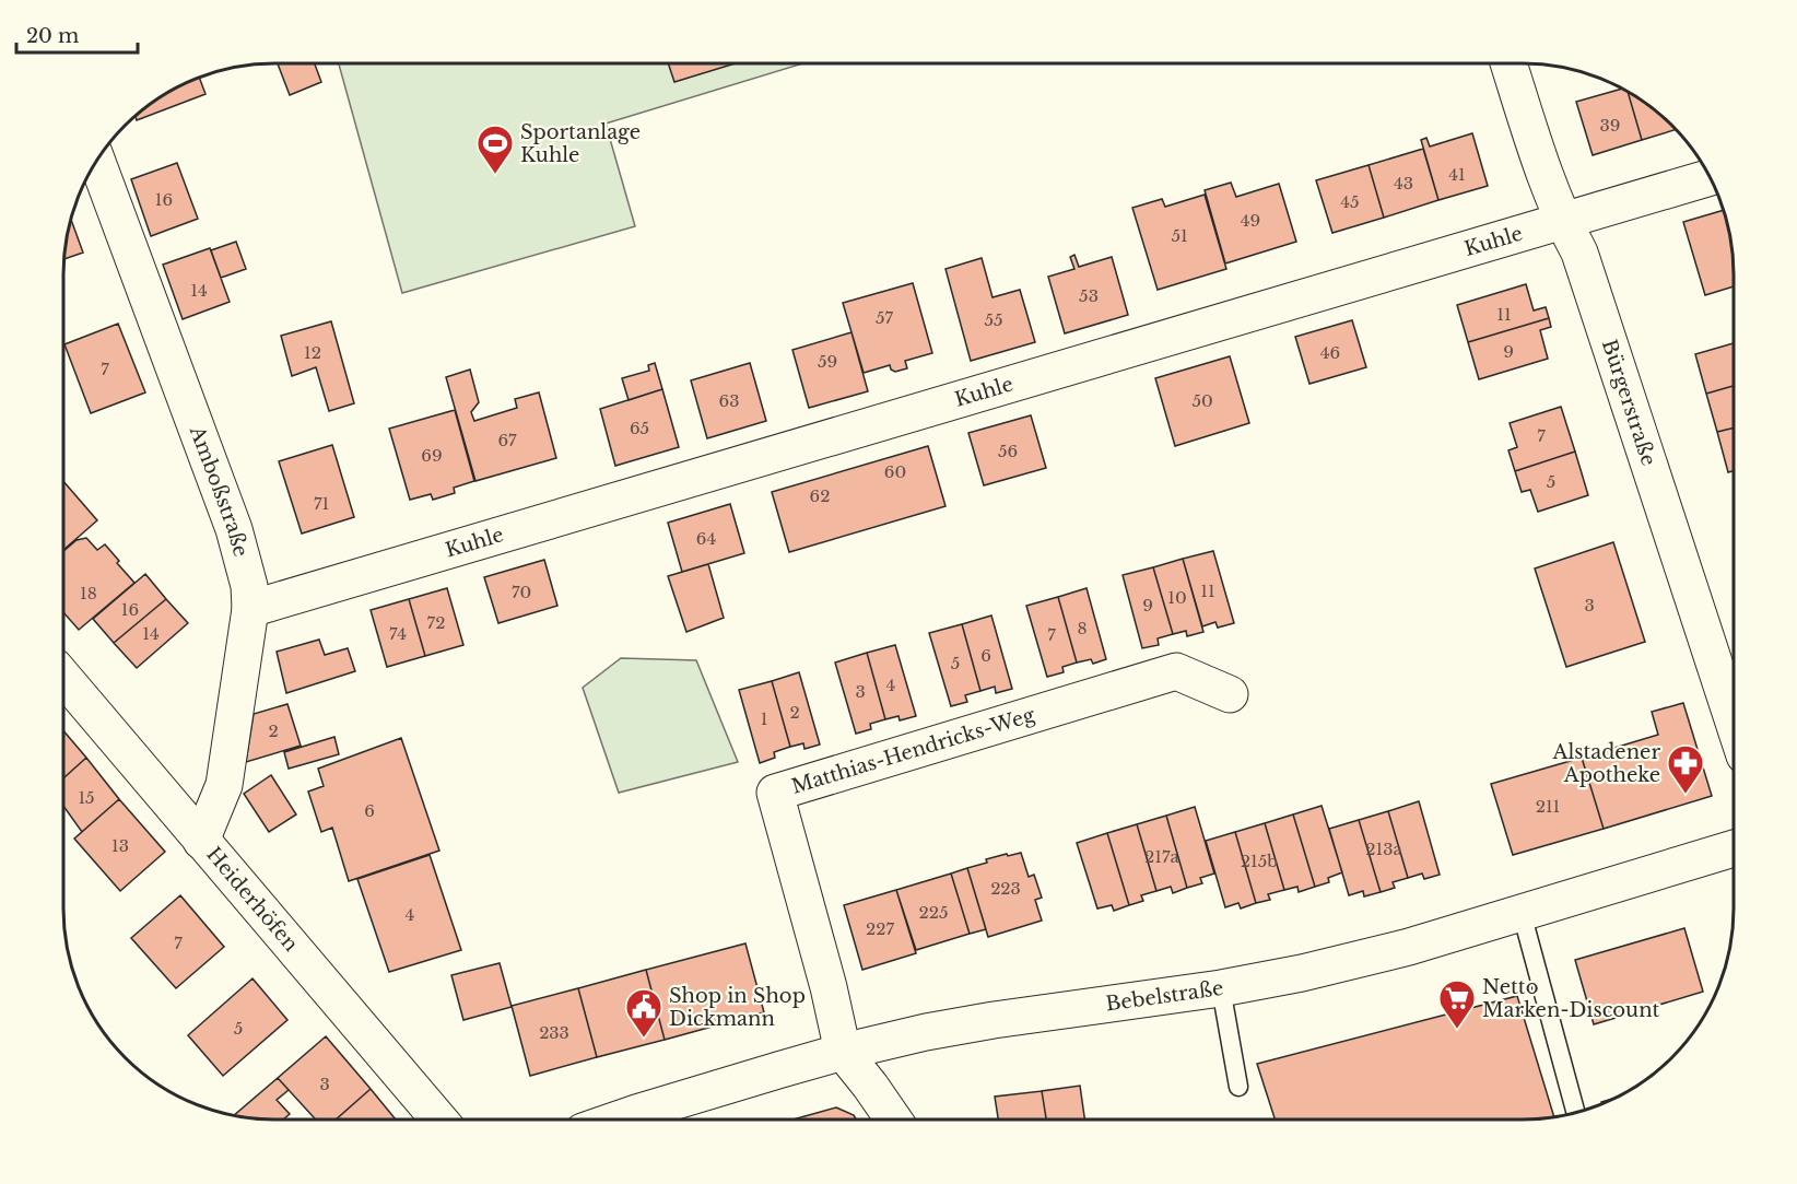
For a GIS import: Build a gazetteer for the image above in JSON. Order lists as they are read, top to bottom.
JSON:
{
  "streets": {
    "street": [
      "Kuhle",
      "Bürgerstraße",
      "Amboßstraße",
      "Matthias-Hendricks-Weg",
      "Heiderhöfen",
      "Bebelstraße"
    ]
  },
  "crossings": [
    ["Kuhle", "Bürgerstraße"],
    ["Kuhle", "Amboßstraße"],
    ["Amboßstraße", "Heiderhöfen"],
    ["Matthias-Hendricks-Weg", "Bebelstraße"]
  ],
  "places": {
    "sports": ["Sportanlage Kuhle"],
    "pharmacy": ["Alstadener Apotheke"],
    "supermarket": ["Netto Marken-Discount"],
    "public building": ["Shop in Shop Dickmann"]
  },
  "house_numbers": [
    "39",
    "41",
    "43",
    "16",
    "45",
    "49",
    "51",
    "14",
    "53",
    "11",
    "57",
    "55",
    "9",
    "12",
    "46",
    "59",
    "7",
    "63",
    "50",
    "65",
    "7",
    "67",
    "56",
    "69",
    "60",
    "5",
    "62",
    "71",
    "64",
    "11",
    "70",
    "18",
    "10",
    "9",
    "3",
    "16",
    "72",
    "8",
    "14",
    "74",
    "7",
    "6",
    "5",
    "4",
    "3",
    "2",
    "1",
    "2",
    "15",
    "211",
    "6",
    "13",
    "213a",
    "217a",
    "215b",
    "223",
    "225",
    "4",
    "227",
    "7",
    "5",
    "233",
    "3"
  ],
  "scale_bar": "20 m"
}
